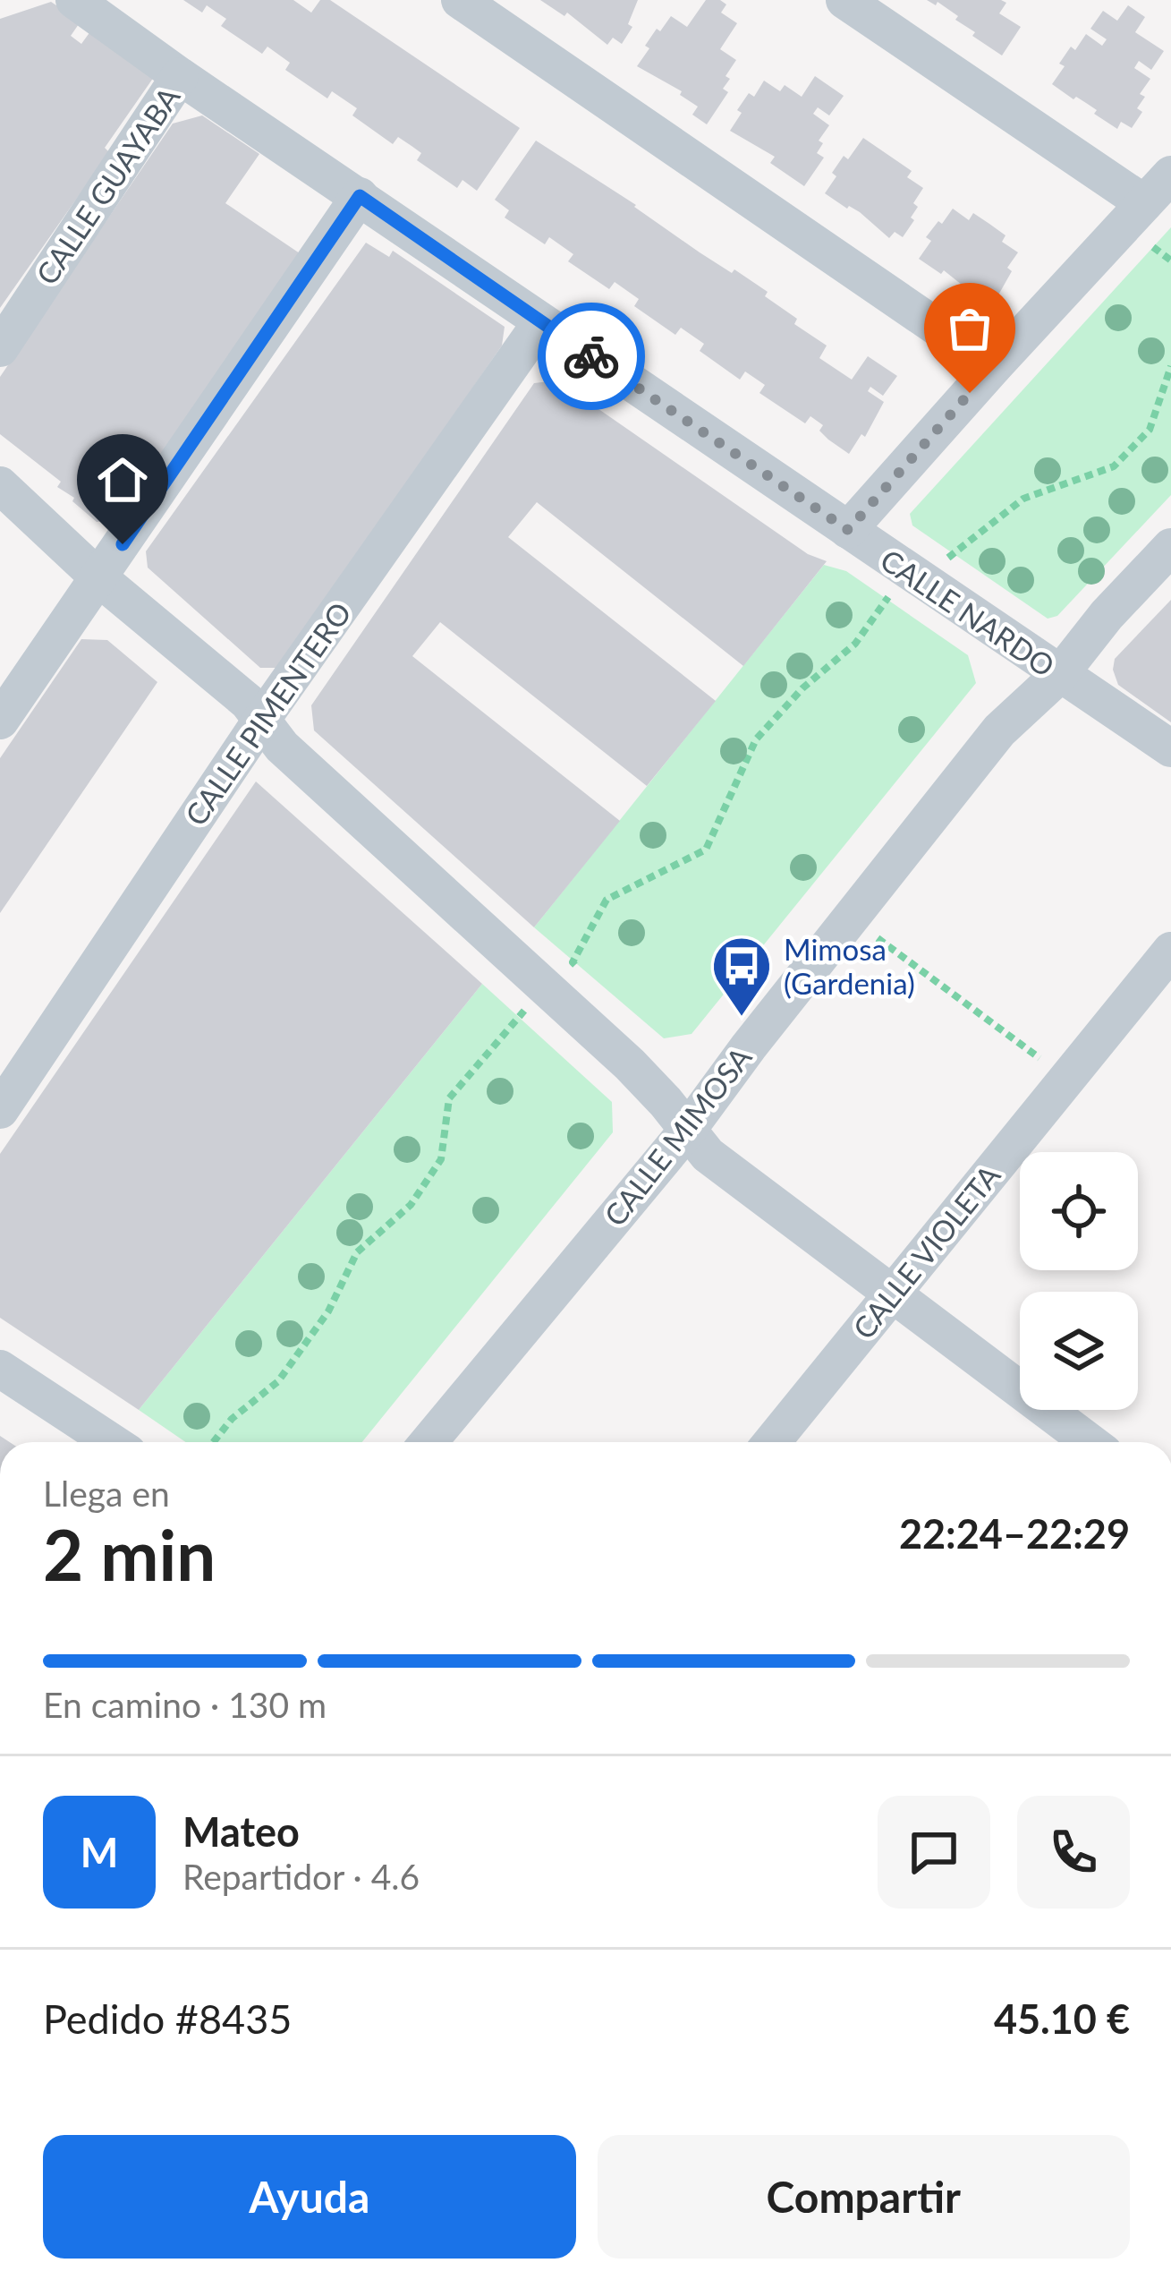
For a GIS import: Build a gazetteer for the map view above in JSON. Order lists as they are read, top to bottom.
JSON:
{
  "streets": {
    "street": [
      "CALLE GUAYABA",
      "CALLE NARDO",
      "CALLE PIMENTERO",
      "CALLE MIMOSA",
      "CALLE VIOLETA"
    ]
  },
  "crossings": [
    ["CALLE GUAYABA", "CALLE NARDO"],
    ["CALLE NARDO", "CALLE PIMENTERO"],
    ["CALLE NARDO", "CALLE MIMOSA"]
  ],
  "places": {
    "bus stop": ["Mimosa (Gardenia)"]
  },
  "page": {
    "heading": ["2 min", "Llega en", "22:24–22:29"],
    "panel": [
      "Mateo",
      "Repartidor · 4.6",
      "Pedido #8435",
      "45.10 €"
    ],
    "bar": "En camino · 130 m",
    "round": "M",
    "buttons": ["Ayuda", "Compartir"]
  }
}
